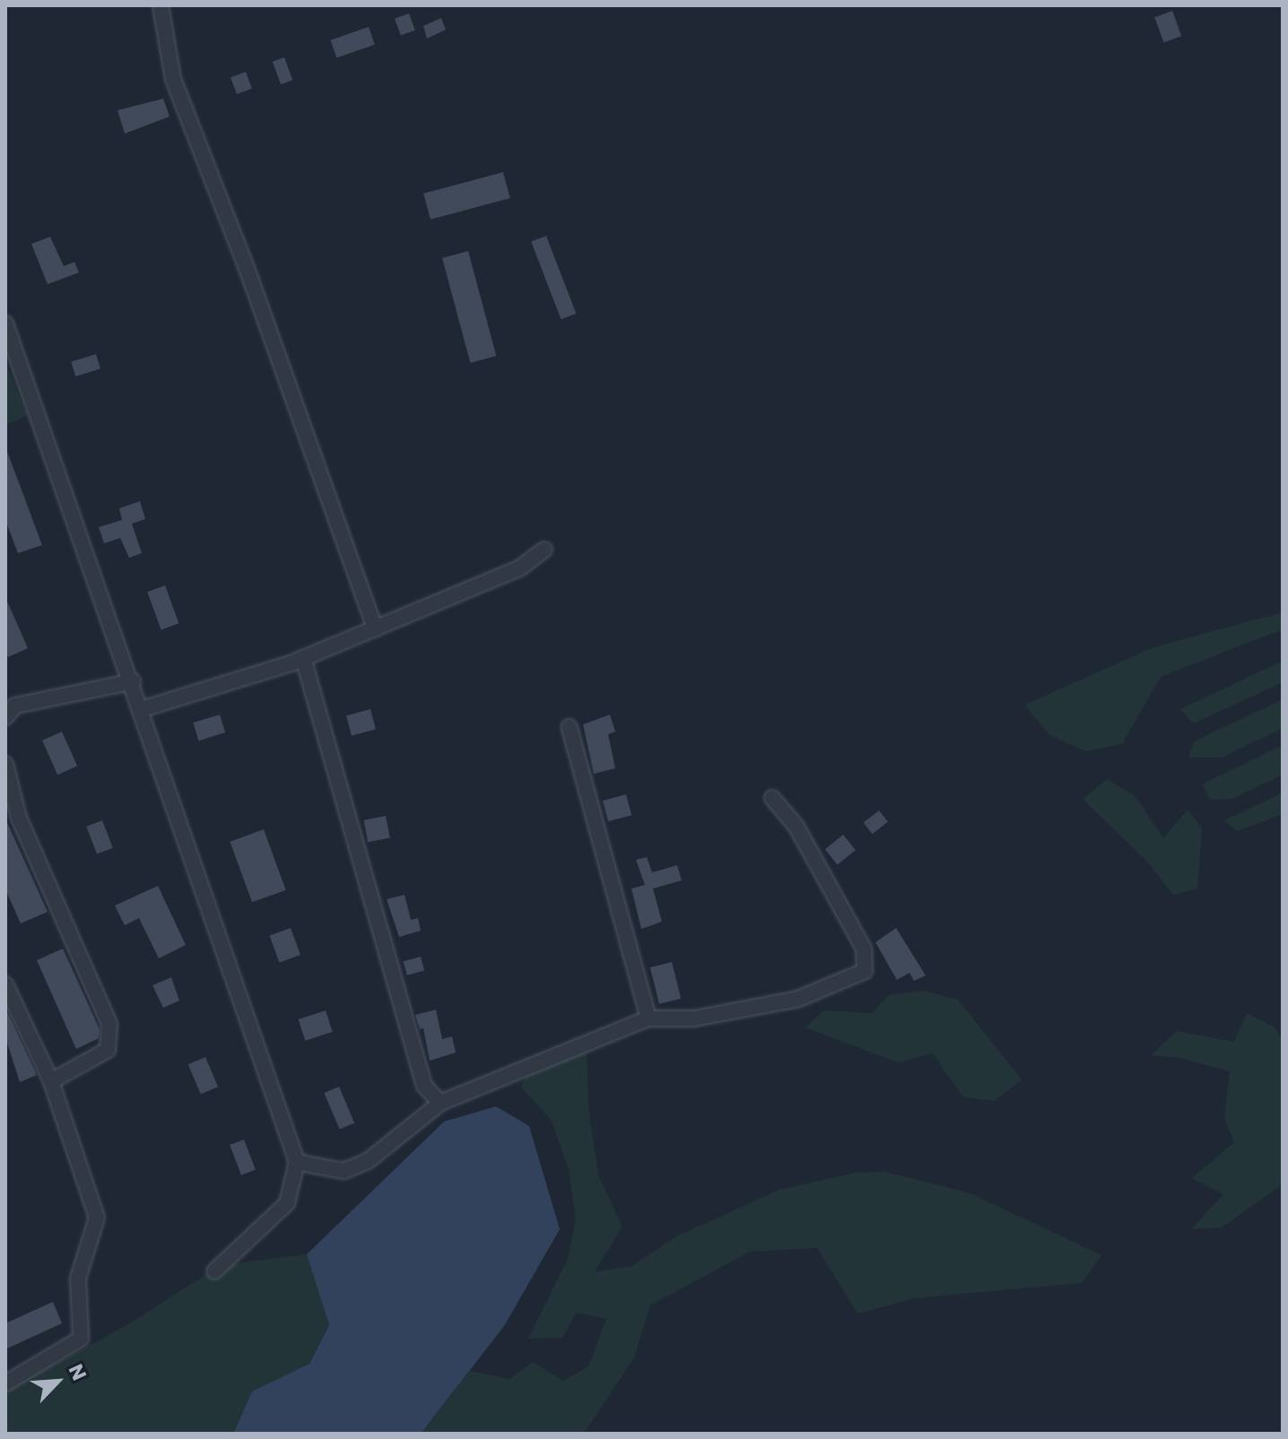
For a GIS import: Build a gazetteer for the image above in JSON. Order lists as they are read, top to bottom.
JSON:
{
  "north": "top right"
}
